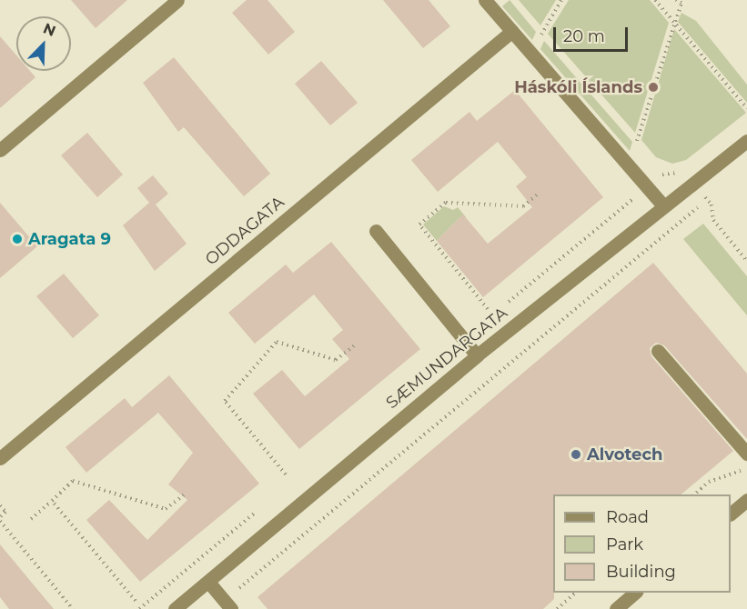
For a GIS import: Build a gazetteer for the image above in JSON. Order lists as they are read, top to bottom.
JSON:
{
  "streets": {
    "street": ["ODDAGATA", "SÆMUNDARGATA"]
  },
  "places": ["Háskóli Íslands", "Aragata 9", "Alvotech"],
  "legend": ["Road", "Park", "Building"],
  "scale_bar": "20 m",
  "north": "top right"
}
